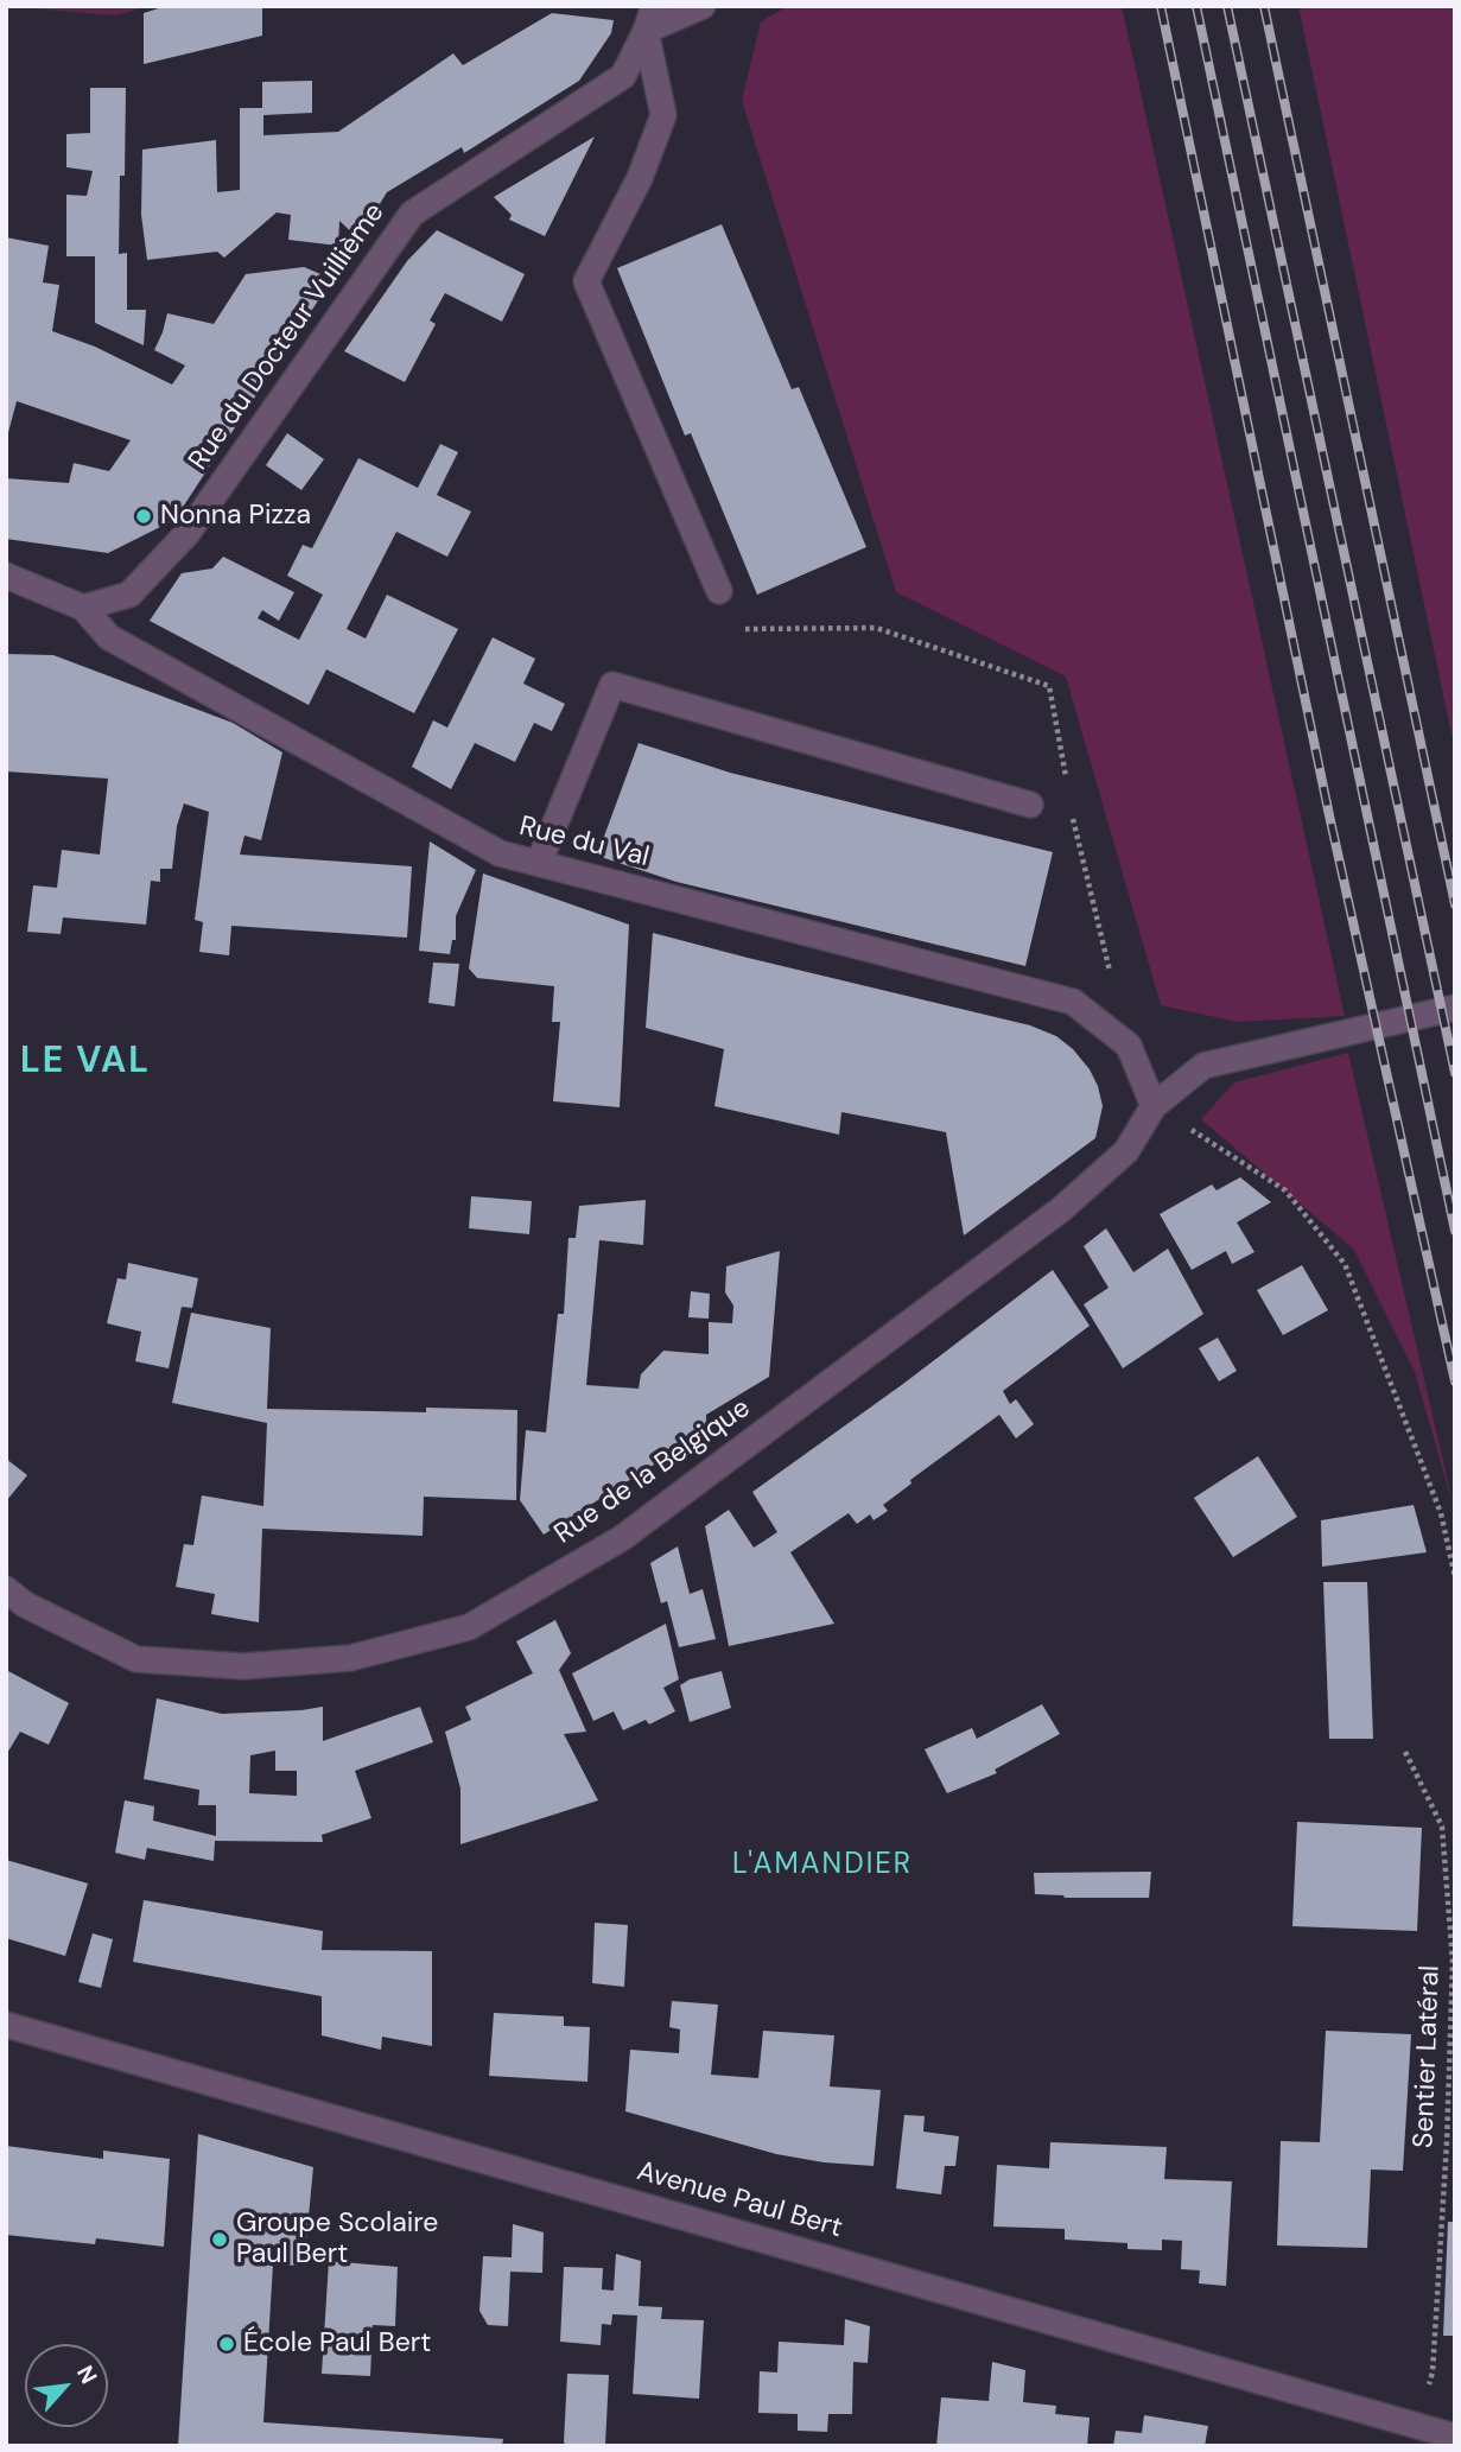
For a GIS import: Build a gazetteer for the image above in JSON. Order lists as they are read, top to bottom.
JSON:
{
  "streets": {
    "street": [
      "Rue du Docteur Vuillième",
      "Rue du Val",
      "Rue de la Belgique",
      "Avenue Paul Bert"
    ],
    "path": ["Sentier Latéral"]
  },
  "crossings": [
    ["Rue du Docteur Vuillième", "Rue du Val"],
    ["Rue du Val", "Rue de la Belgique"]
  ],
  "districts": ["LE VAL", "L'AMANDIER"],
  "places": ["Nonna Pizza", "Groupe Scolaire Paul Bert", "École Paul Bert"],
  "north": "top right"
}
